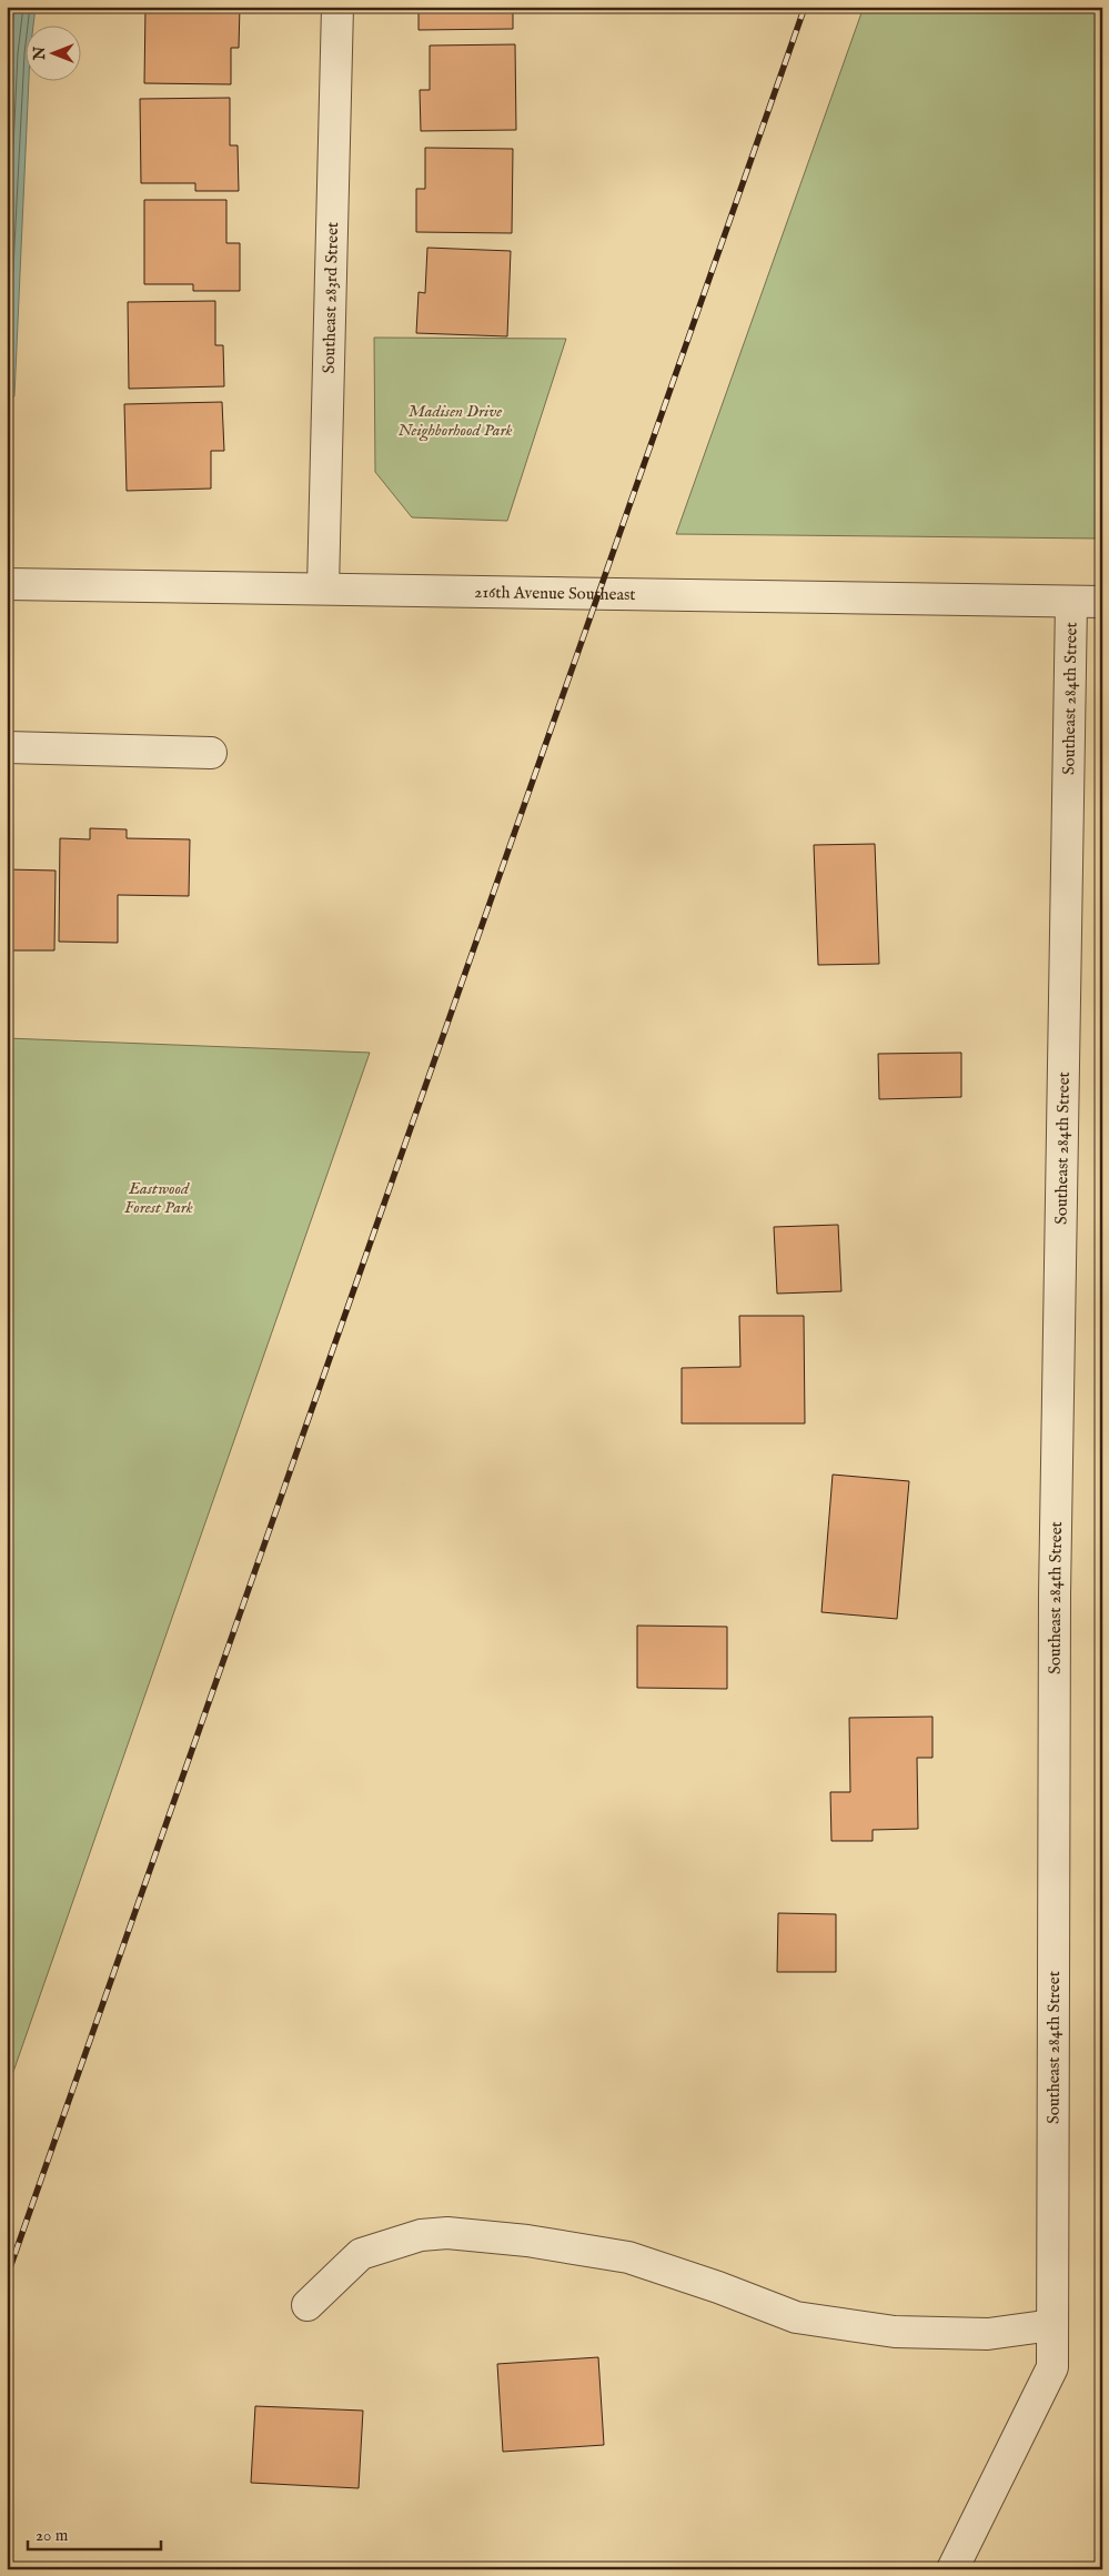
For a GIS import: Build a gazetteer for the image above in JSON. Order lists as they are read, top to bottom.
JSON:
{
  "streets": {
    "street": ["Southeast 283rd Street", "216th Avenue Southeast", "Southeast 284th Street"]
  },
  "crossings": [
    ["Southeast 283rd Street", "216th Avenue Southeast"],
    ["216th Avenue Southeast", "Southeast 284th Street"]
  ],
  "parks": ["Madisen Drive Neighborhood Park", "Eastwood Forest Park"],
  "scale_bar": "20 m",
  "north": "left"
}
